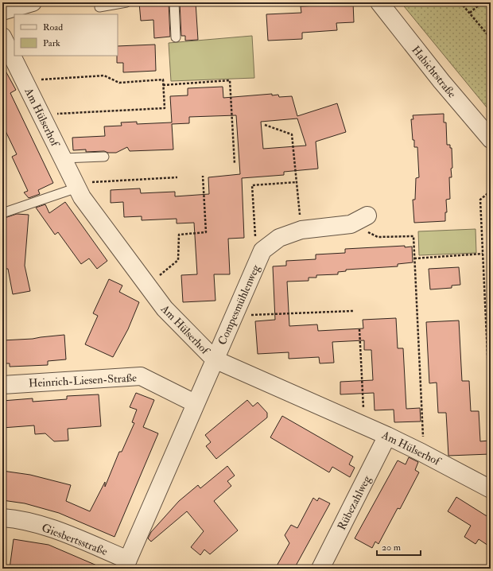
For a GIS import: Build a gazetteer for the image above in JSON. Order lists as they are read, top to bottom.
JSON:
{
  "streets": {
    "street": [
      "Habichtstraße",
      "Am Hülserhof",
      "Compesmühlenweg",
      "Heinrich-Liesen-Straße",
      "Rübezahlweg",
      "Giesbertsstraße"
    ]
  },
  "crossings": [
    ["Am Hülserhof", "Compesmühlenweg"],
    ["Am Hülserhof", "Rübezahlweg"],
    ["Compesmühlenweg", "Heinrich-Liesen-Straße"],
    ["Compesmühlenweg", "Giesbertsstraße"]
  ],
  "legend": ["Road", "Park"],
  "scale_bar": "20 m"
}
